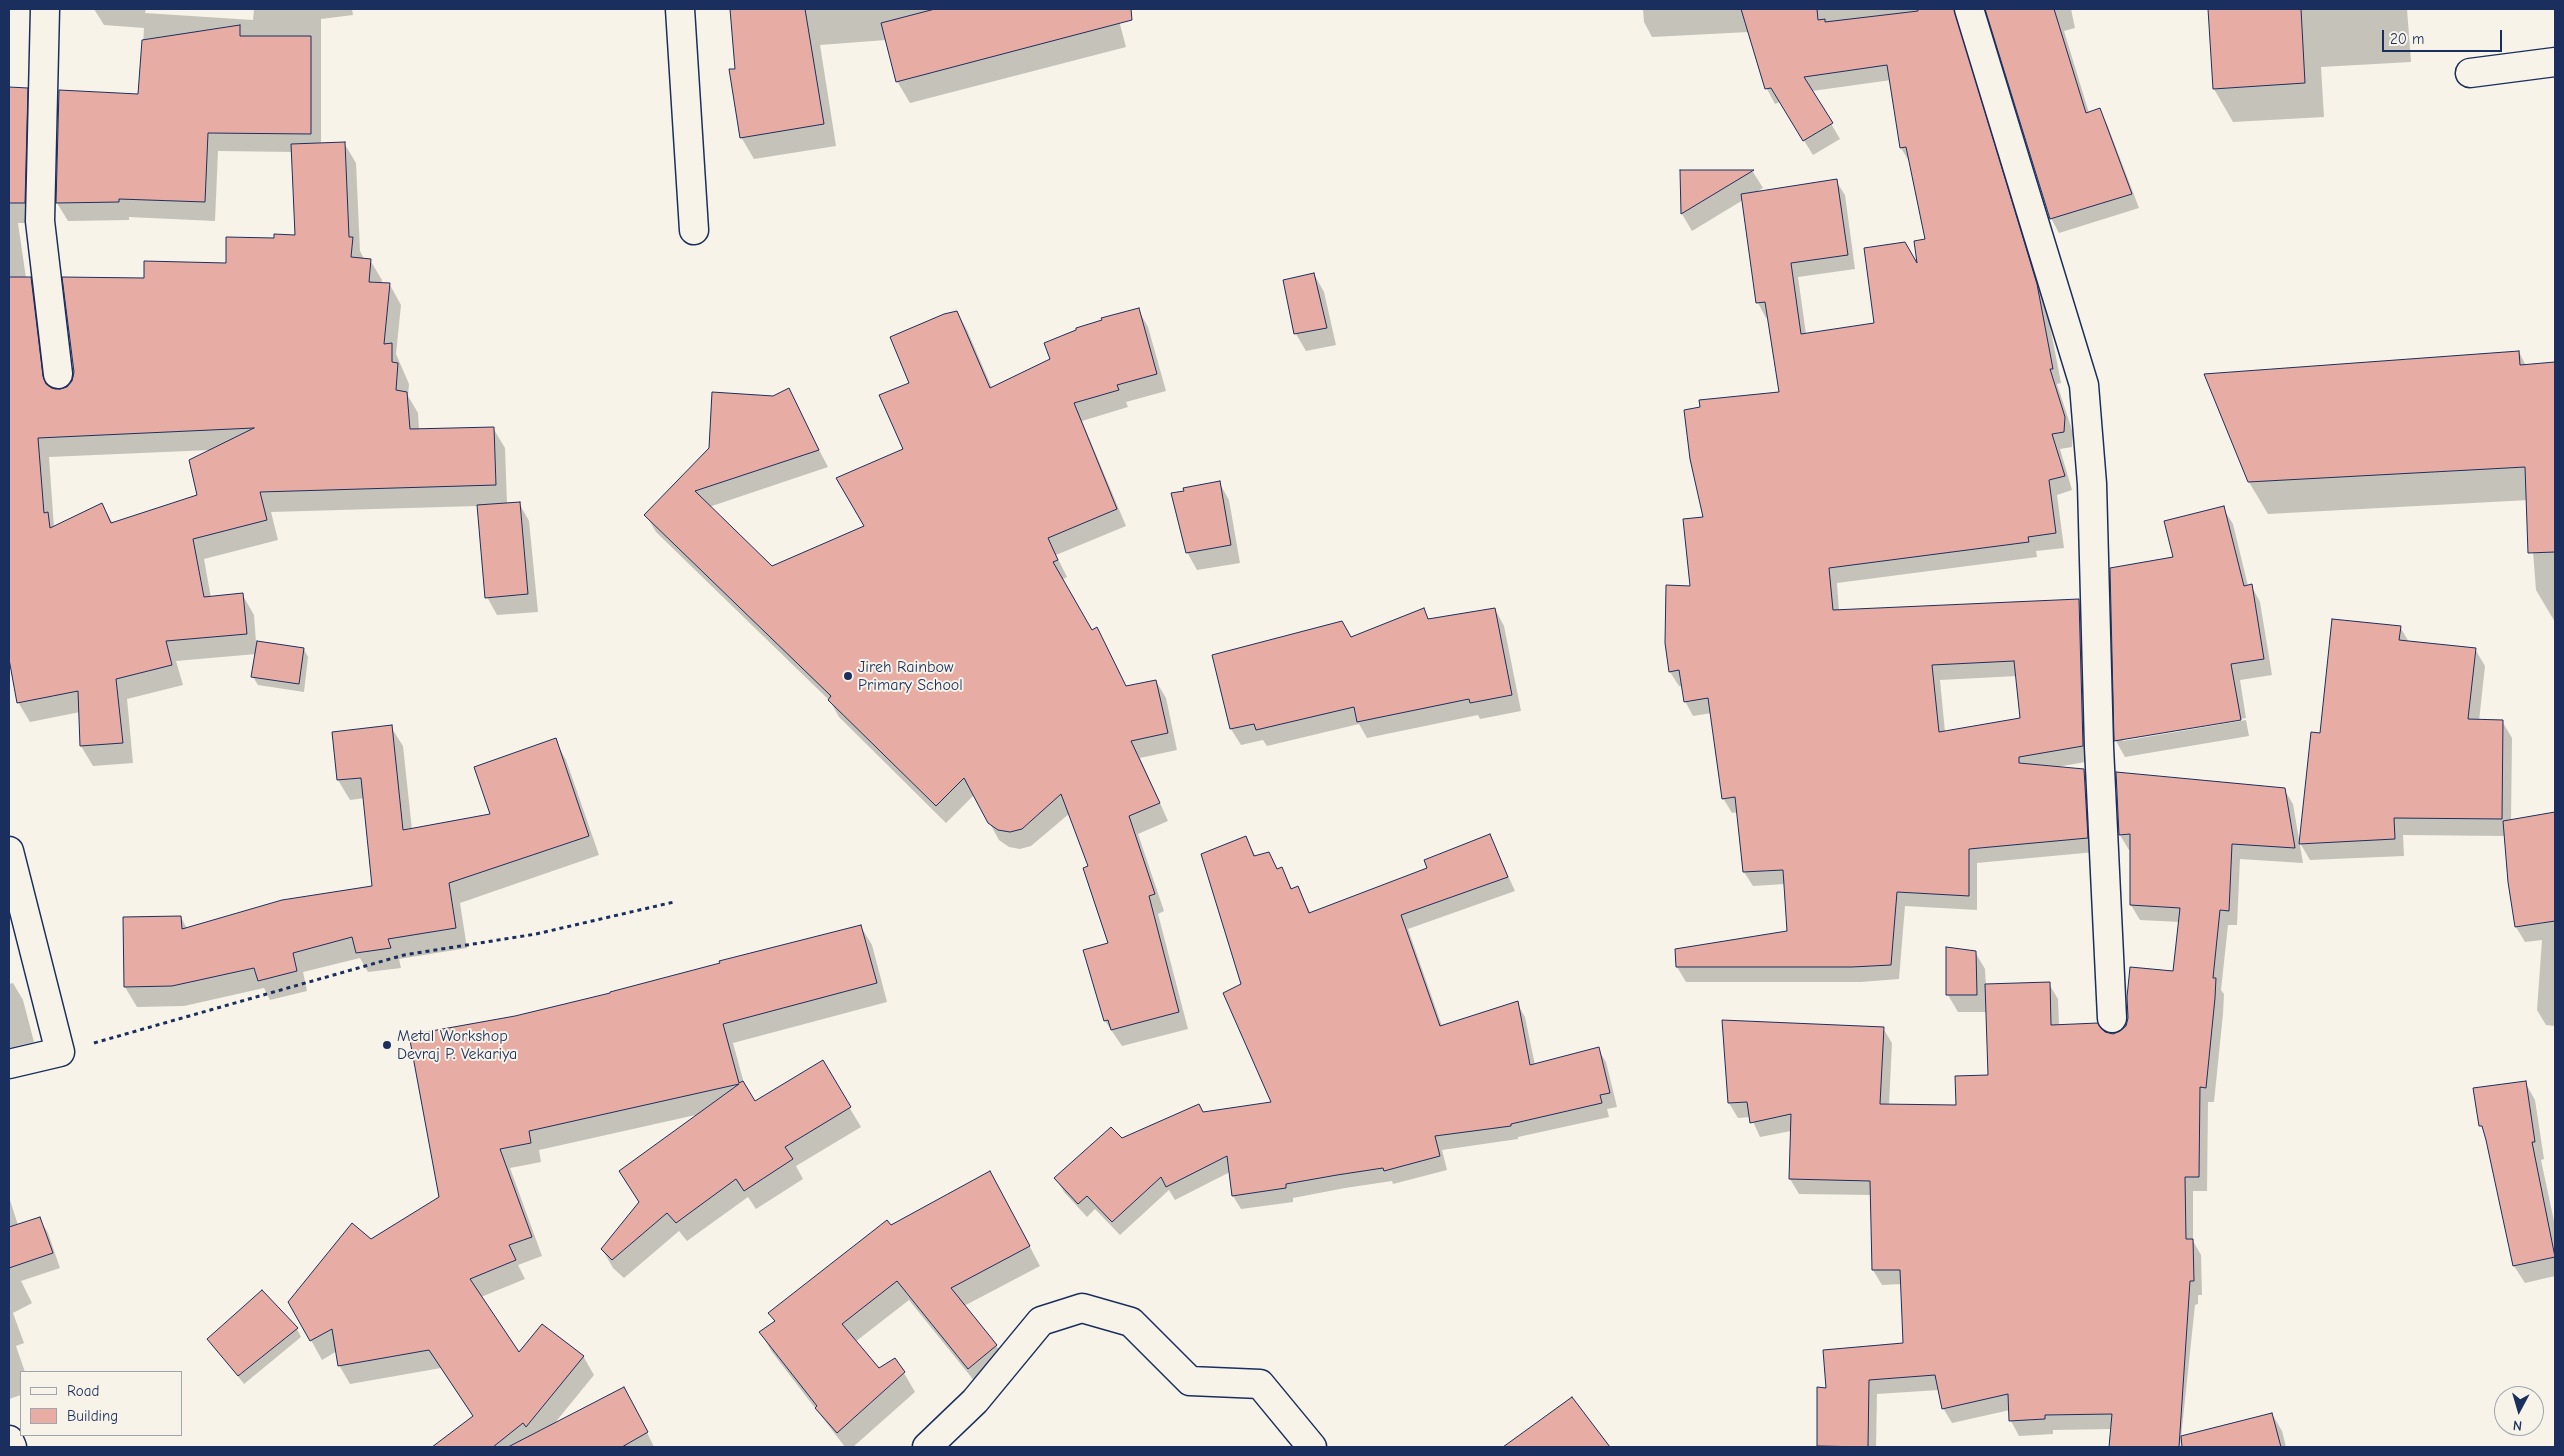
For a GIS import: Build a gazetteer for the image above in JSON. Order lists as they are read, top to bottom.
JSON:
{
  "places": ["Jireh Rainbow Primary School", "Metal Workshop Devraj P. Vekariya"],
  "legend": ["Road", "Building"],
  "scale_bar": "20 m",
  "north": "bottom"
}
